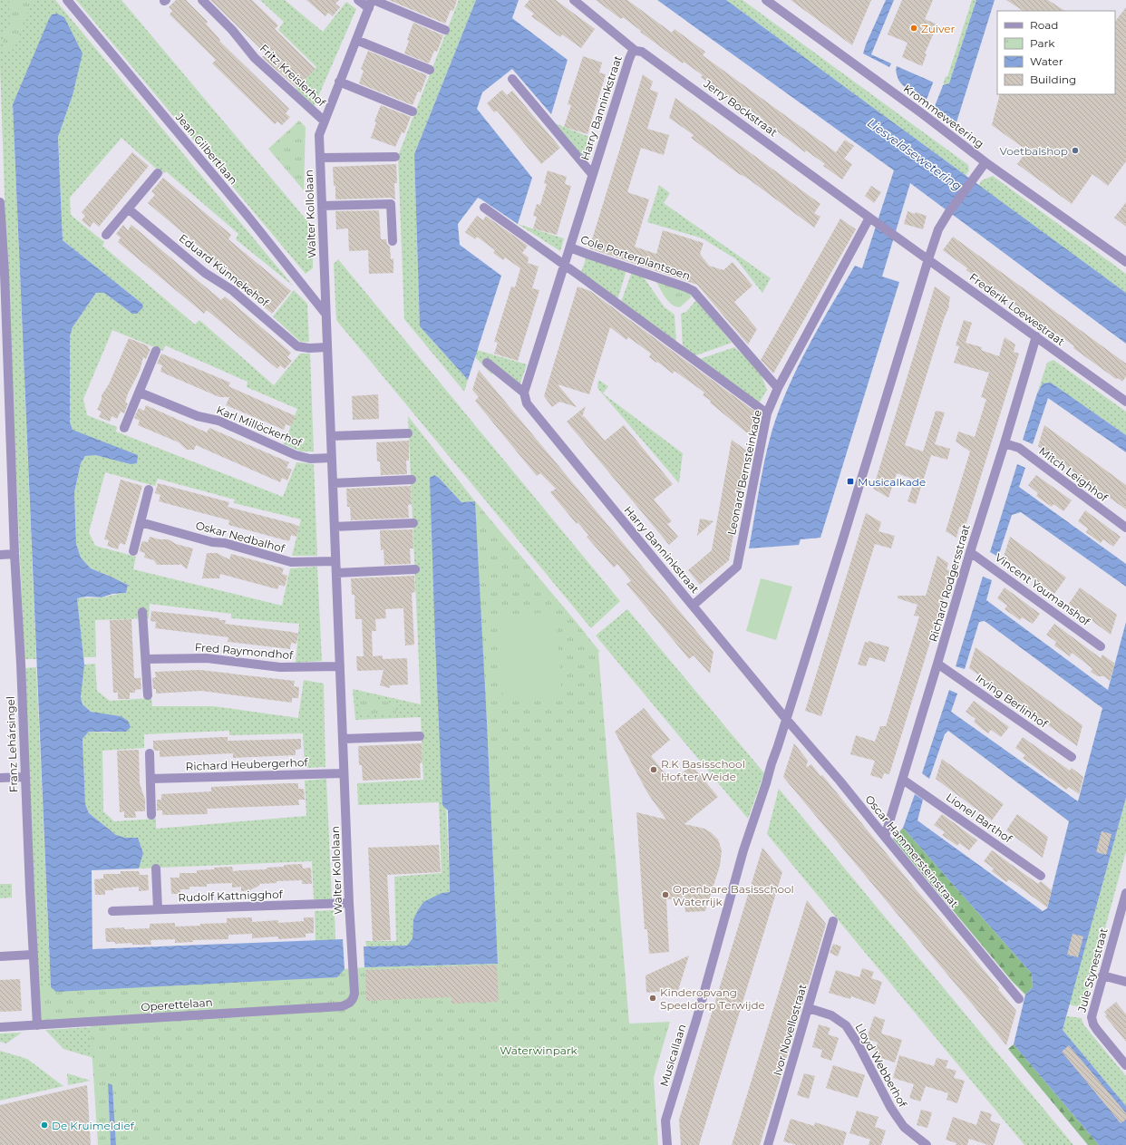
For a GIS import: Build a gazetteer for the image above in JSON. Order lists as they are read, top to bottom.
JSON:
{
  "streets": {
    "street": [
      "Fritz Kreislerhof",
      "Harry Banninkstraat",
      "Jerry Bockstraat",
      "Krommewetering",
      "Jean Gilbertlaan",
      "Walter Kollolaan",
      "Cole Porterplantsoen",
      "Eduard Künnekehof",
      "Frederik Loewestraat",
      "Karl Millöckerhof",
      "Leonard Bernsteinkade",
      "Mitch Leighhof",
      "Oskar Nedbalhof",
      "Richard Rodgersstraat",
      "Vincent Youmanshof",
      "Fred Raymondhof",
      "Irving Berlinhof",
      "Franz Lehársingel",
      "Richard Heubergerhof",
      "Lionel Barthof",
      "Oscar Hammersteinstraat",
      "Rudolf Kattnigghof",
      "Jule Stynestraat",
      "Operettelaan",
      "Ivor Novellostraat",
      "Musicallaan",
      "Lloyd Webberhof"
    ]
  },
  "crossings": [
    ["Fritz Kreislerhof", "Walter Kollolaan"],
    ["Harry Banninkstraat", "Jerry Bockstraat"],
    ["Harry Banninkstraat", "Cole Porterplantsoen"],
    ["Harry Banninkstraat", "Leonard Bernsteinkade"],
    ["Harry Banninkstraat", "Oscar Hammersteinstraat"],
    ["Harry Banninkstraat", "Musicallaan"],
    ["Jerry Bockstraat", "Frederik Loewestraat"],
    ["Jerry Bockstraat", "Leonard Bernsteinkade"],
    ["Jean Gilbertlaan", "Walter Kollolaan"],
    ["Walter Kollolaan", "Eduard Künnekehof"],
    ["Walter Kollolaan", "Karl Millöckerhof"],
    ["Walter Kollolaan", "Oskar Nedbalhof"],
    ["Walter Kollolaan", "Fred Raymondhof"],
    ["Walter Kollolaan", "Richard Heubergerhof"],
    ["Walter Kollolaan", "Rudolf Kattnigghof"],
    ["Walter Kollolaan", "Operettelaan"],
    ["Cole Porterplantsoen", "Leonard Bernsteinkade"],
    ["Frederik Loewestraat", "Richard Rodgersstraat"],
    ["Mitch Leighhof", "Richard Rodgersstraat"],
    ["Richard Rodgersstraat", "Vincent Youmanshof"],
    ["Richard Rodgersstraat", "Irving Berlinhof"],
    ["Richard Rodgersstraat", "Lionel Barthof"],
    ["Richard Rodgersstraat", "Oscar Hammersteinstraat"],
    ["Franz Lehársingel", "Operettelaan"],
    ["Oscar Hammersteinstraat", "Musicallaan"],
    ["Ivor Novellostraat", "Lloyd Webberhof"]
  ],
  "water": ["Liesveldsewetering"],
  "parks": ["Waterwinpark"],
  "places": {
    "other": [
      "Zuiver",
      "Voetbalshop",
      "R.K Basisschool Hof ter Weide",
      "Openbare Basisschool Waterrijk",
      "Kinderopvang Speeldorp Terwijde",
      "De Kruimeldief"
    ],
    "transit": ["Musicalkade"]
  },
  "legend": [
    "Road",
    "Park",
    "Water",
    "Building"
  ]
}
